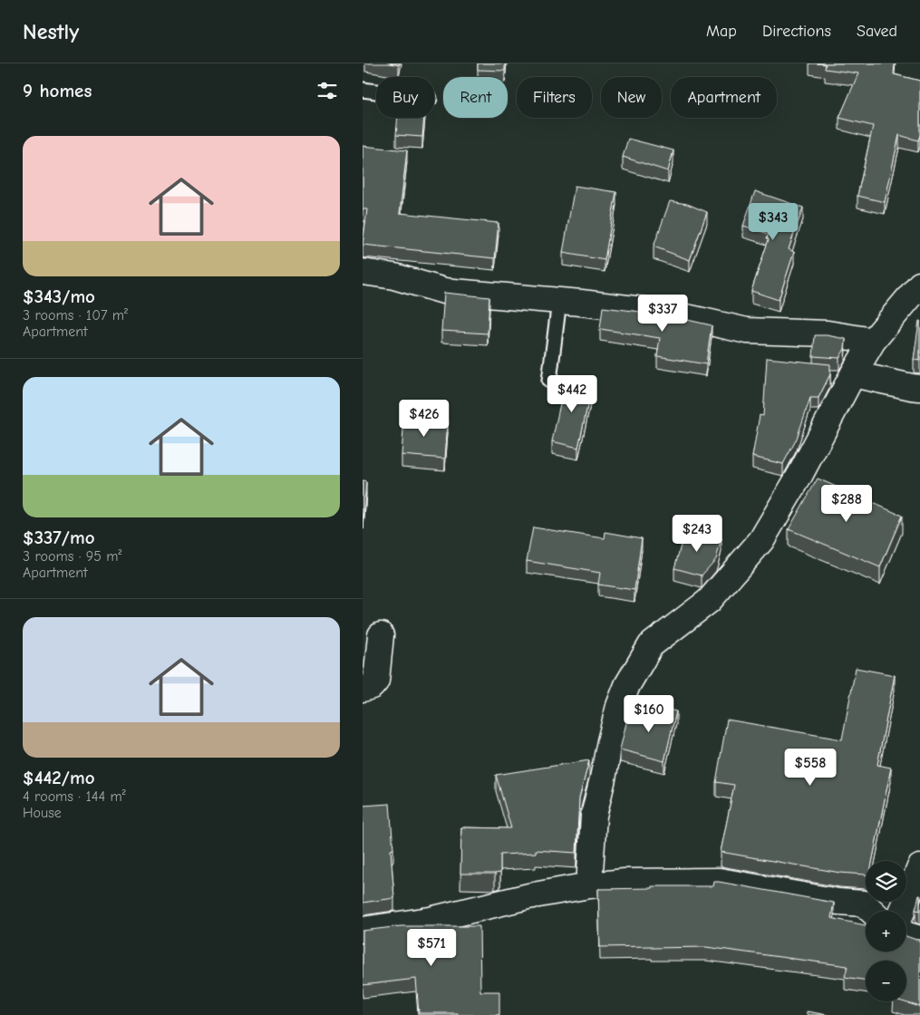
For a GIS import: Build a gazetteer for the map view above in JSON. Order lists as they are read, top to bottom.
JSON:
{
  "page": {
    "header": "Nestly",
    "nav": ["Map", "Directions", "Saved"],
    "heading": "9 homes",
    "chip": [
      "Buy",
      "Rent",
      "Filters",
      "New",
      "Apartment"
    ],
    "list": [
      {
        "name": "$343/mo",
        "note": "3 rooms · 107 m² · Apartment"
      },
      {
        "name": "$337/mo",
        "note": "3 rooms · 95 m² · Apartment"
      },
      {
        "name": "$442/mo",
        "note": "4 rooms · 144 m² · House"
      }
    ],
    "price": [
      "$343",
      "$337",
      "$442",
      "$426",
      "$288",
      "$243",
      "$160",
      "$558",
      "$571"
    ],
    "map_buttons": ["+", "−"]
  }
}
